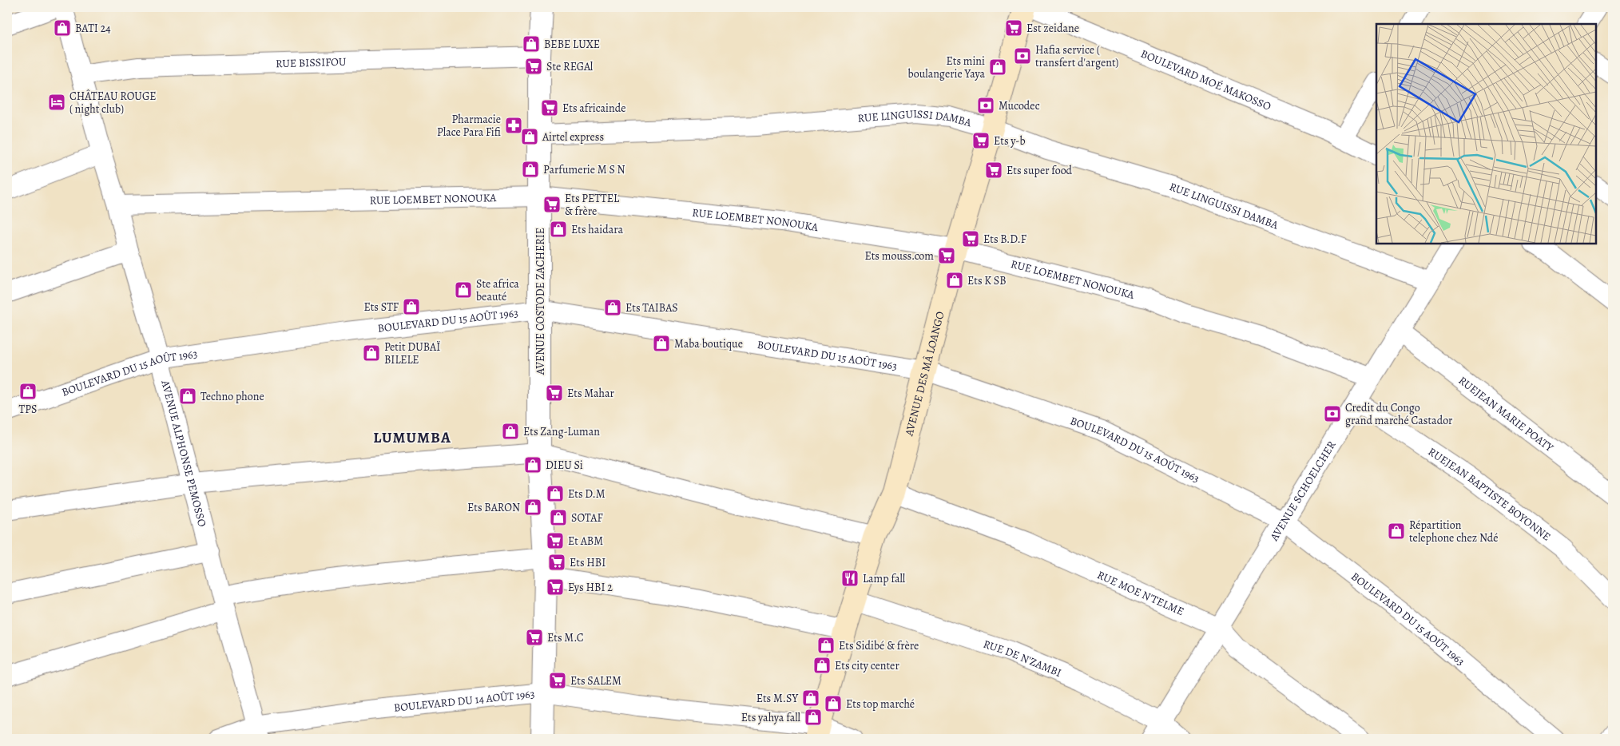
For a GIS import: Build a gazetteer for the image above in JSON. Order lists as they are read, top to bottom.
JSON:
{
  "streets": {
    "main road": ["AVENUE DES MÂ LOANGO"],
    "street": [
      "RUE BISSIFOU",
      "BOULEVARD MOÉ MAKOSSO",
      "RUE LINGUISSI DAMBA",
      "RUE LOEMBET NONOUKA",
      "AVENUE COSTODE ZACHERIE",
      "BOULEVARD DU 15 AOÛT 1963",
      "RUEJEAN MARIE POATY",
      "AVENUE ALPHONSE PEMOSSO",
      "AVENUE SCHOELCHER",
      "RUEJEAN BAPTISTE BOYONNE",
      "RUE MOE N'TELME",
      "RUE DE N'ZAMBI",
      "BOULEVARD DU 14 AOÛT 1963"
    ]
  },
  "crossings": [
    ["RUE BISSIFOU", "AVENUE COSTODE ZACHERIE"],
    ["RUE BISSIFOU", "AVENUE ALPHONSE PEMOSSO"],
    ["RUE LINGUISSI DAMBA", "AVENUE COSTODE ZACHERIE"],
    ["RUE LINGUISSI DAMBA", "AVENUE DES MÂ LOANGO"],
    ["RUE LINGUISSI DAMBA", "AVENUE SCHOELCHER"],
    ["RUE LOEMBET NONOUKA", "AVENUE COSTODE ZACHERIE"],
    ["RUE LOEMBET NONOUKA", "AVENUE DES MÂ LOANGO"],
    ["RUE LOEMBET NONOUKA", "AVENUE ALPHONSE PEMOSSO"],
    ["RUE LOEMBET NONOUKA", "AVENUE SCHOELCHER"],
    ["AVENUE COSTODE ZACHERIE", "BOULEVARD DU 15 AOÛT 1963"],
    ["AVENUE COSTODE ZACHERIE", "BOULEVARD DU 14 AOÛT 1963"],
    ["BOULEVARD DU 15 AOÛT 1963", "AVENUE DES MÂ LOANGO"],
    ["BOULEVARD DU 15 AOÛT 1963", "AVENUE ALPHONSE PEMOSSO"],
    ["BOULEVARD DU 15 AOÛT 1963", "AVENUE SCHOELCHER"],
    ["AVENUE DES MÂ LOANGO", "RUE MOE N'TELME"],
    ["AVENUE DES MÂ LOANGO", "RUE DE N'ZAMBI"],
    ["AVENUE DES MÂ LOANGO", "BOULEVARD DU 14 AOÛT 1963"],
    ["RUEJEAN MARIE POATY", "AVENUE SCHOELCHER"],
    ["AVENUE ALPHONSE PEMOSSO", "BOULEVARD DU 14 AOÛT 1963"],
    ["AVENUE SCHOELCHER", "RUEJEAN BAPTISTE BOYONNE"],
    ["AVENUE SCHOELCHER", "RUE MOE N'TELME"],
    ["AVENUE SCHOELCHER", "RUE DE N'ZAMBI"]
  ],
  "districts": ["LUMUMBA"],
  "places": {
    "shop": [
      "BATI 24",
      "BEBE LUXE",
      "Ets mini boulangerie Yaya",
      "Airtel express",
      "Parfumerie M S N",
      "Ets haidara",
      "Ets K SB",
      "Ste africa beauté",
      "Ets STF",
      "Ets TAIBAS",
      "Maba boutique",
      "Petit DUBAÏ BILELE",
      "TPS",
      "Techno phone",
      "Ets Zang-Luman",
      "DIEU Si",
      "Ets D.M",
      "Ets BARON",
      "SOTAF",
      "Répartition telephone chez Ndé",
      "Ets Sidibé & frère",
      "Ets city center",
      "Ets M.SY",
      "Ets top marché",
      "Ets yahya fall"
    ],
    "supermarket": [
      "Est zeidane",
      "Ste REGAl",
      "Ets africainde",
      "Ets y-b",
      "Ets super food",
      "Ets PETTEL & frère",
      "Ets B.D.F",
      "Ets mouss.com",
      "Ets Mahar",
      "Et ABM",
      "Ets HBI",
      "Eys HBI 2",
      "Ets M.C",
      "Ets SALEM"
    ],
    "bank": ["Hafia service ( transfert d'argent)", "Mucodec", "Credit du Congo grand marché Castador"],
    "hotel": ["CHÂTEAU ROUGE ( night club)"],
    "pharmacy": ["Pharmacie Place Para Fifi"],
    "restaurant": ["Lamp fall"]
  }
}
